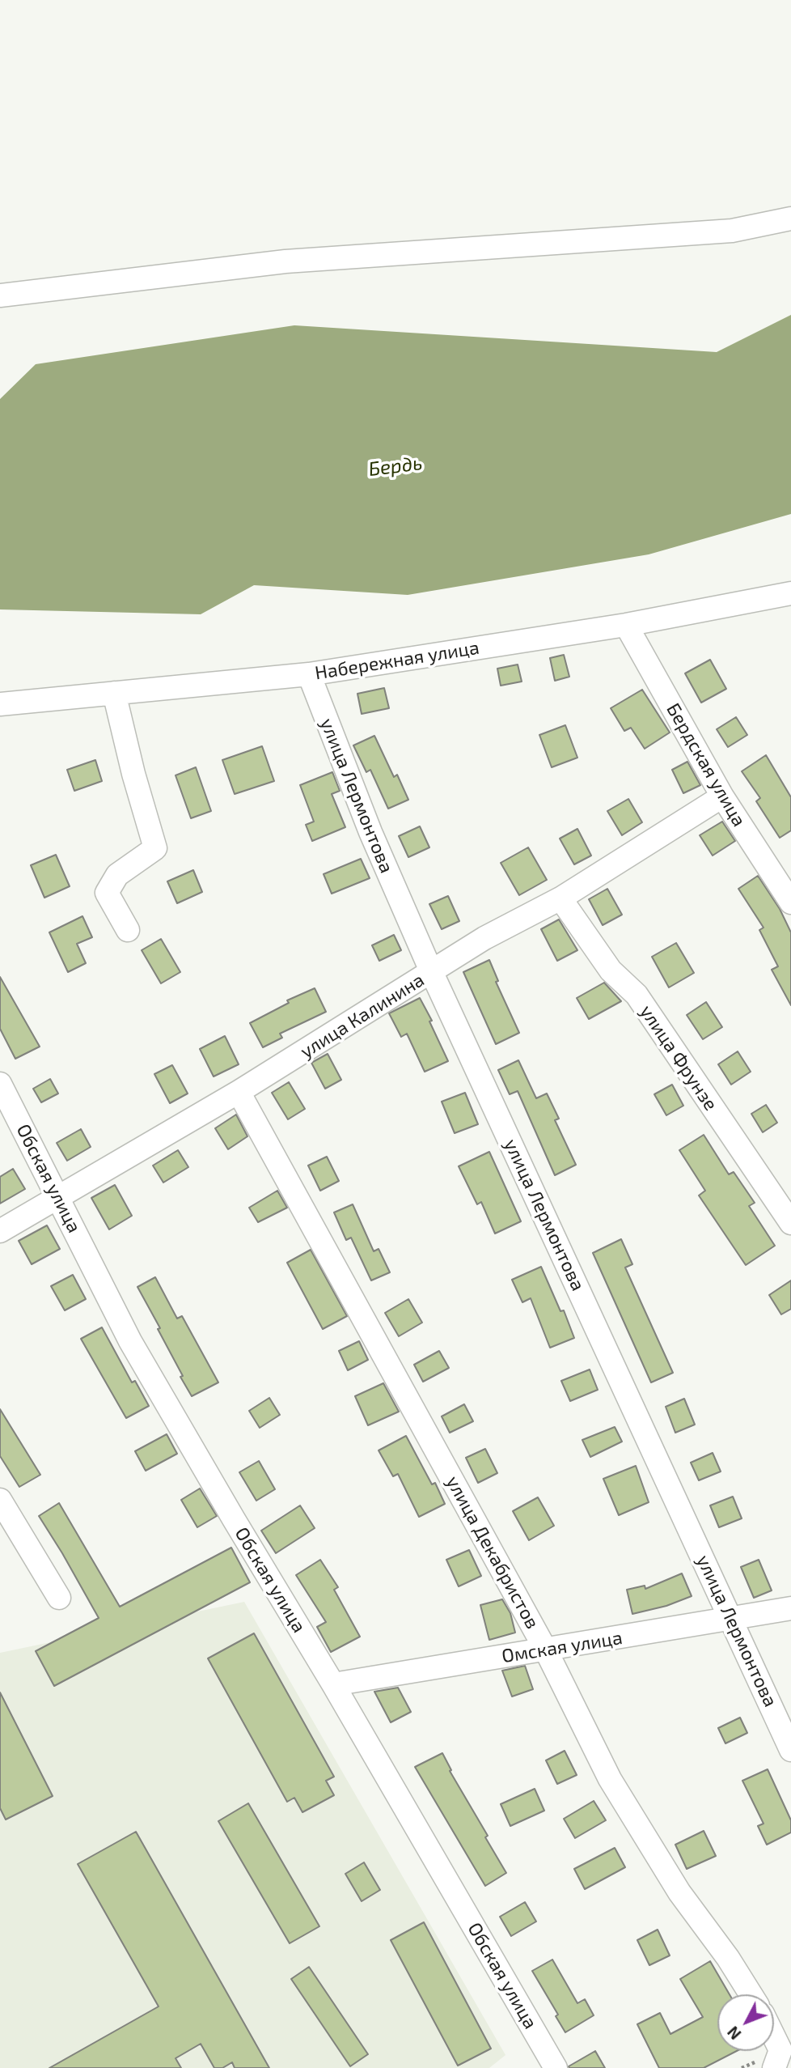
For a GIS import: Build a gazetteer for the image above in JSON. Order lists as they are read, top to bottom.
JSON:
{
  "streets": {
    "street": [
      "Набережная улица",
      "Бердская улица",
      "улица Лермонтова",
      "улица Калинина",
      "улица Фрунзе",
      "Обская улица",
      "улица Декабристов",
      "Омская улица"
    ]
  },
  "crossings": [
    ["Набережная улица", "Бердская улица"],
    ["Набережная улица", "улица Лермонтова"],
    ["Бердская улица", "улица Калинина"],
    ["улица Лермонтова", "улица Калинина"],
    ["улица Лермонтова", "Омская улица"],
    ["улица Калинина", "улица Фрунзе"],
    ["улица Калинина", "Обская улица"],
    ["улица Калинина", "улица Декабристов"],
    ["Обская улица", "Омская улица"],
    ["улица Декабристов", "Омская улица"]
  ],
  "water": ["Бердь"],
  "north": "bottom left"
}
